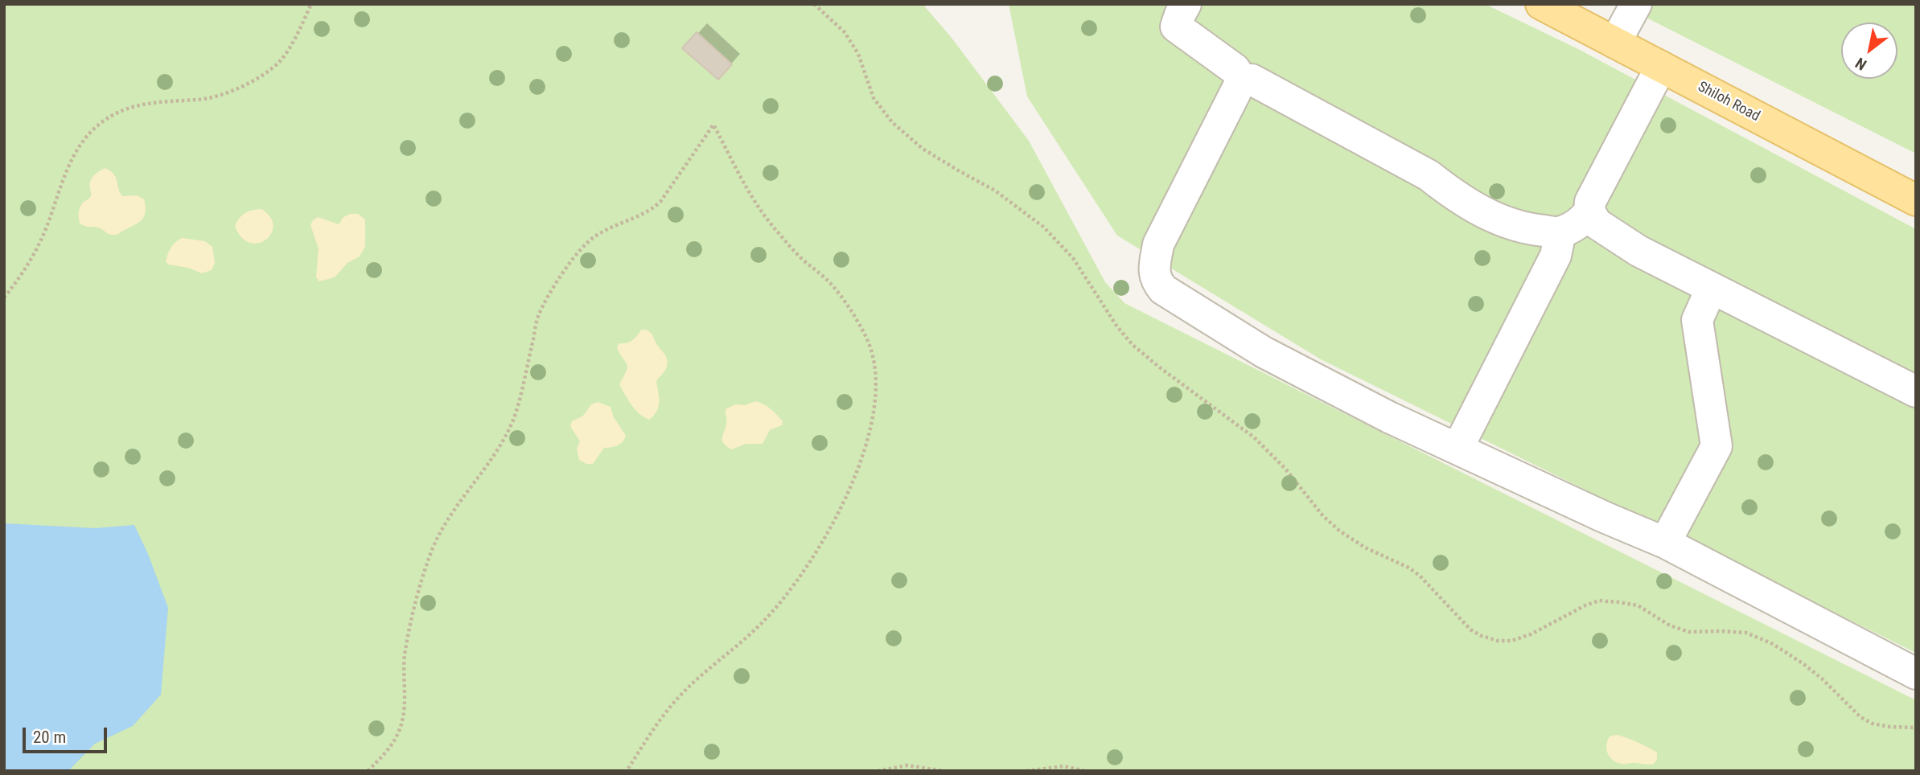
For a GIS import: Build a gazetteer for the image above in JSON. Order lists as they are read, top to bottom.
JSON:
{
  "streets": {
    "main road": ["Shiloh Road"]
  },
  "scale_bar": "20 m",
  "north": "bottom left"
}
